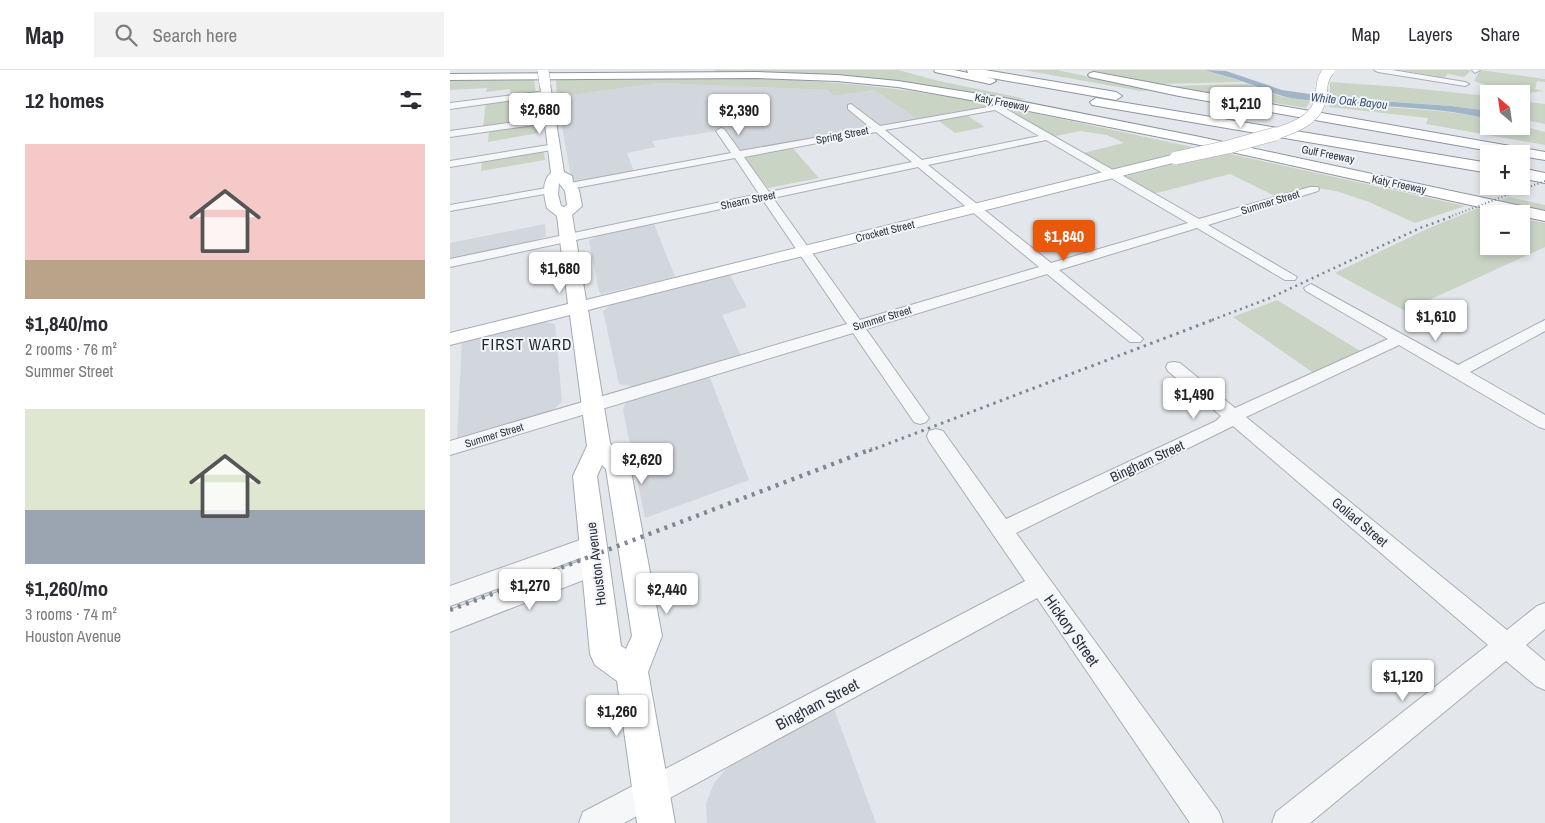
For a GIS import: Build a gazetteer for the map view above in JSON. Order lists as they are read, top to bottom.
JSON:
{
  "streets": {
    "highway": ["Katy Freeway", "Gulf Freeway"],
    "main road": ["Crockett Street", "Houston Avenue"],
    "street": [
      "Spring Street",
      "Shearn Street",
      "Summer Street",
      "Bingham Street",
      "Goliad Street",
      "Hickory Street"
    ]
  },
  "crossings": [
    ["Spring Street", "Shearn Street"],
    ["Bingham Street", "Goliad Street"],
    ["Bingham Street", "Hickory Street"]
  ],
  "districts": ["FIRST WARD"],
  "water": ["White Oak Bayou"],
  "north": "top left",
  "page": {
    "header": "Map",
    "search": "Search here",
    "nav": ["Map", "Layers", "Share"],
    "heading": "12 homes",
    "map_buttons": ["+", "−"],
    "price": [
      "$1,210",
      "$2,680",
      "$2,390",
      "$1,840",
      "$1,680",
      "$1,610",
      "$1,490",
      "$2,620",
      "$1,270",
      "$2,440",
      "$1,120",
      "$1,260"
    ],
    "list": [
      {
        "name": "$1,840/mo",
        "note": "2 rooms · 76 m² · Summer Street"
      },
      {
        "name": "$1,260/mo",
        "note": "3 rooms · 74 m² · Houston Avenue"
      }
    ]
  }
}
